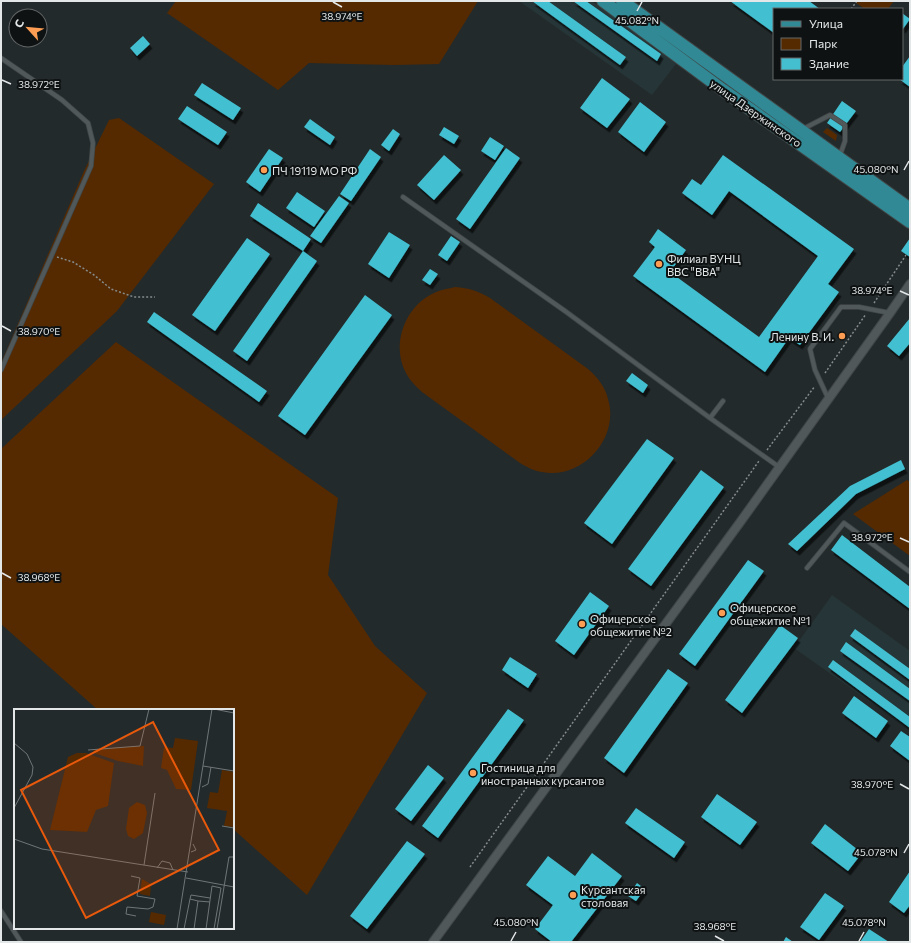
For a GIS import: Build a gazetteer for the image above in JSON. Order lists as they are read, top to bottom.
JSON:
{
  "streets": {
    "main road": ["улица Дзержинского"]
  },
  "places": [
    "ПЧ 19119 МО РФ",
    "Филиал ВУНЦ ВВС \"ВВА\"",
    "Ленину В. И.",
    "Офицерское общежитие №1",
    "Офицерское общежитие №2",
    "Гостиница для иностранных курсантов",
    "Курсантская столовая"
  ],
  "legend": ["Улица", "Парк", "Здание"],
  "north": "top left",
  "coordinates": [
    "38.974°E",
    "45.082°N",
    "38.972°E",
    "45.080°N",
    "38.970°E",
    "38.968°E",
    "45.078°N"
  ]
}
